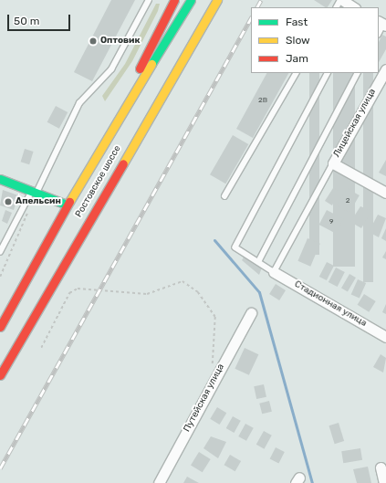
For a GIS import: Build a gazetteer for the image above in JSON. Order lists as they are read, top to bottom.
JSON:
{
  "streets": {
    "main road": ["Ростовское шоссе"],
    "street": ["Лицейская улица", "Стадионная улица", "Путейская улица"]
  },
  "places": ["Оптовик", "Апельсин"],
  "house_numbers": ["2В", "2", "9"],
  "legend": ["Fast", "Slow", "Jam"],
  "scale_bar": "50 m"
}
